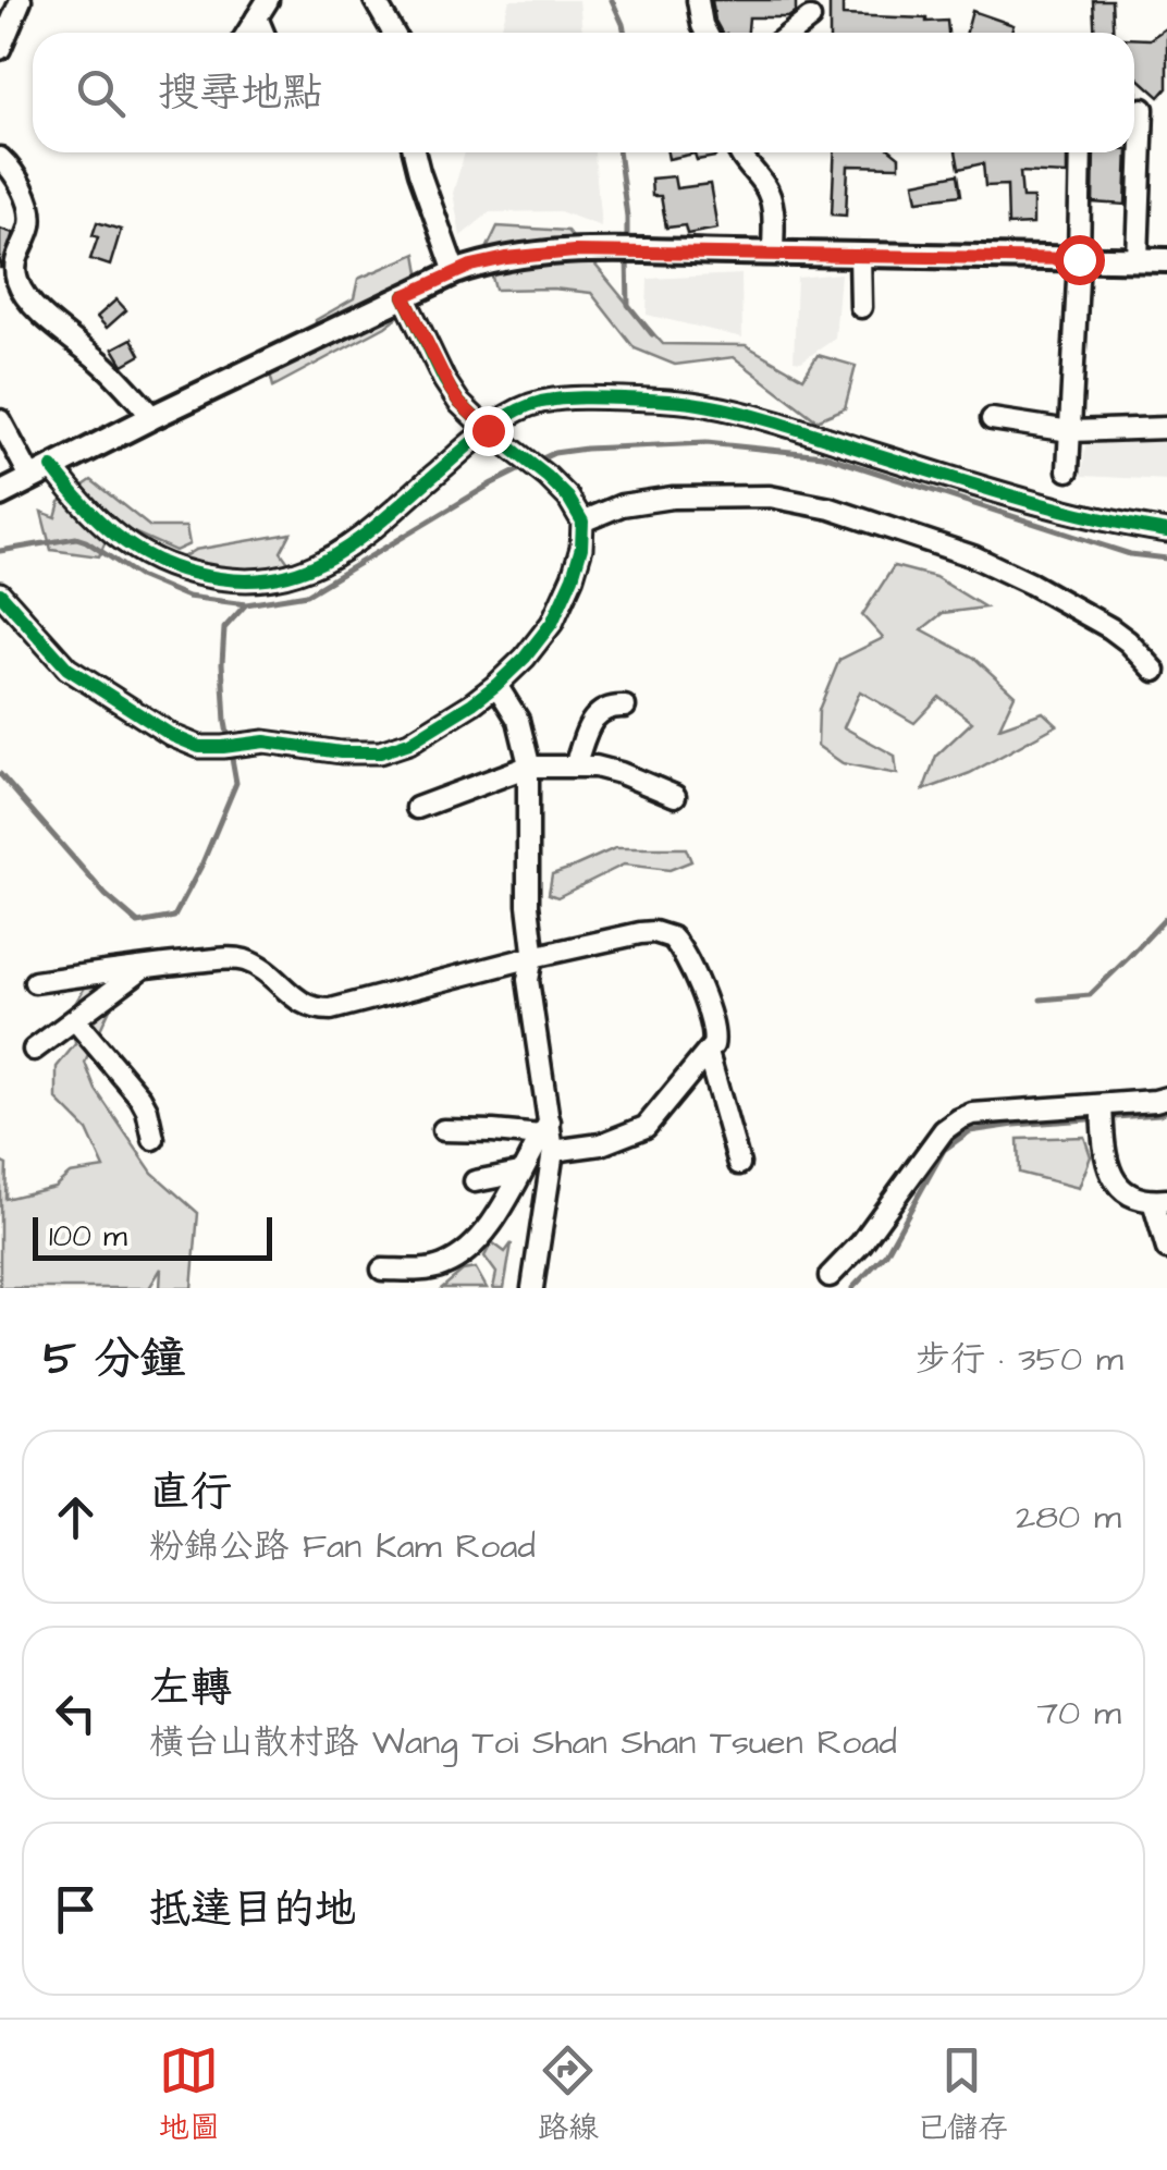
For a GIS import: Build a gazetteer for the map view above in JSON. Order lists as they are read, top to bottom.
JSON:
{
  "scale_bar": "100 m",
  "page": {
    "search": "搜尋地點",
    "scale": "100 m",
    "heading": ["5 分鐘", "步行 · 350 m"],
    "list": [
      ["直行", "粉錦公路 Fan Kam Road", "280 m"],
      ["左轉", "橫台山散村路 Wang Toi Shan Shan Tsuen Road", "70 m"],
      "抵達目的地"
    ],
    "nav": ["地圖", "路線", "已儲存"]
  }
}
